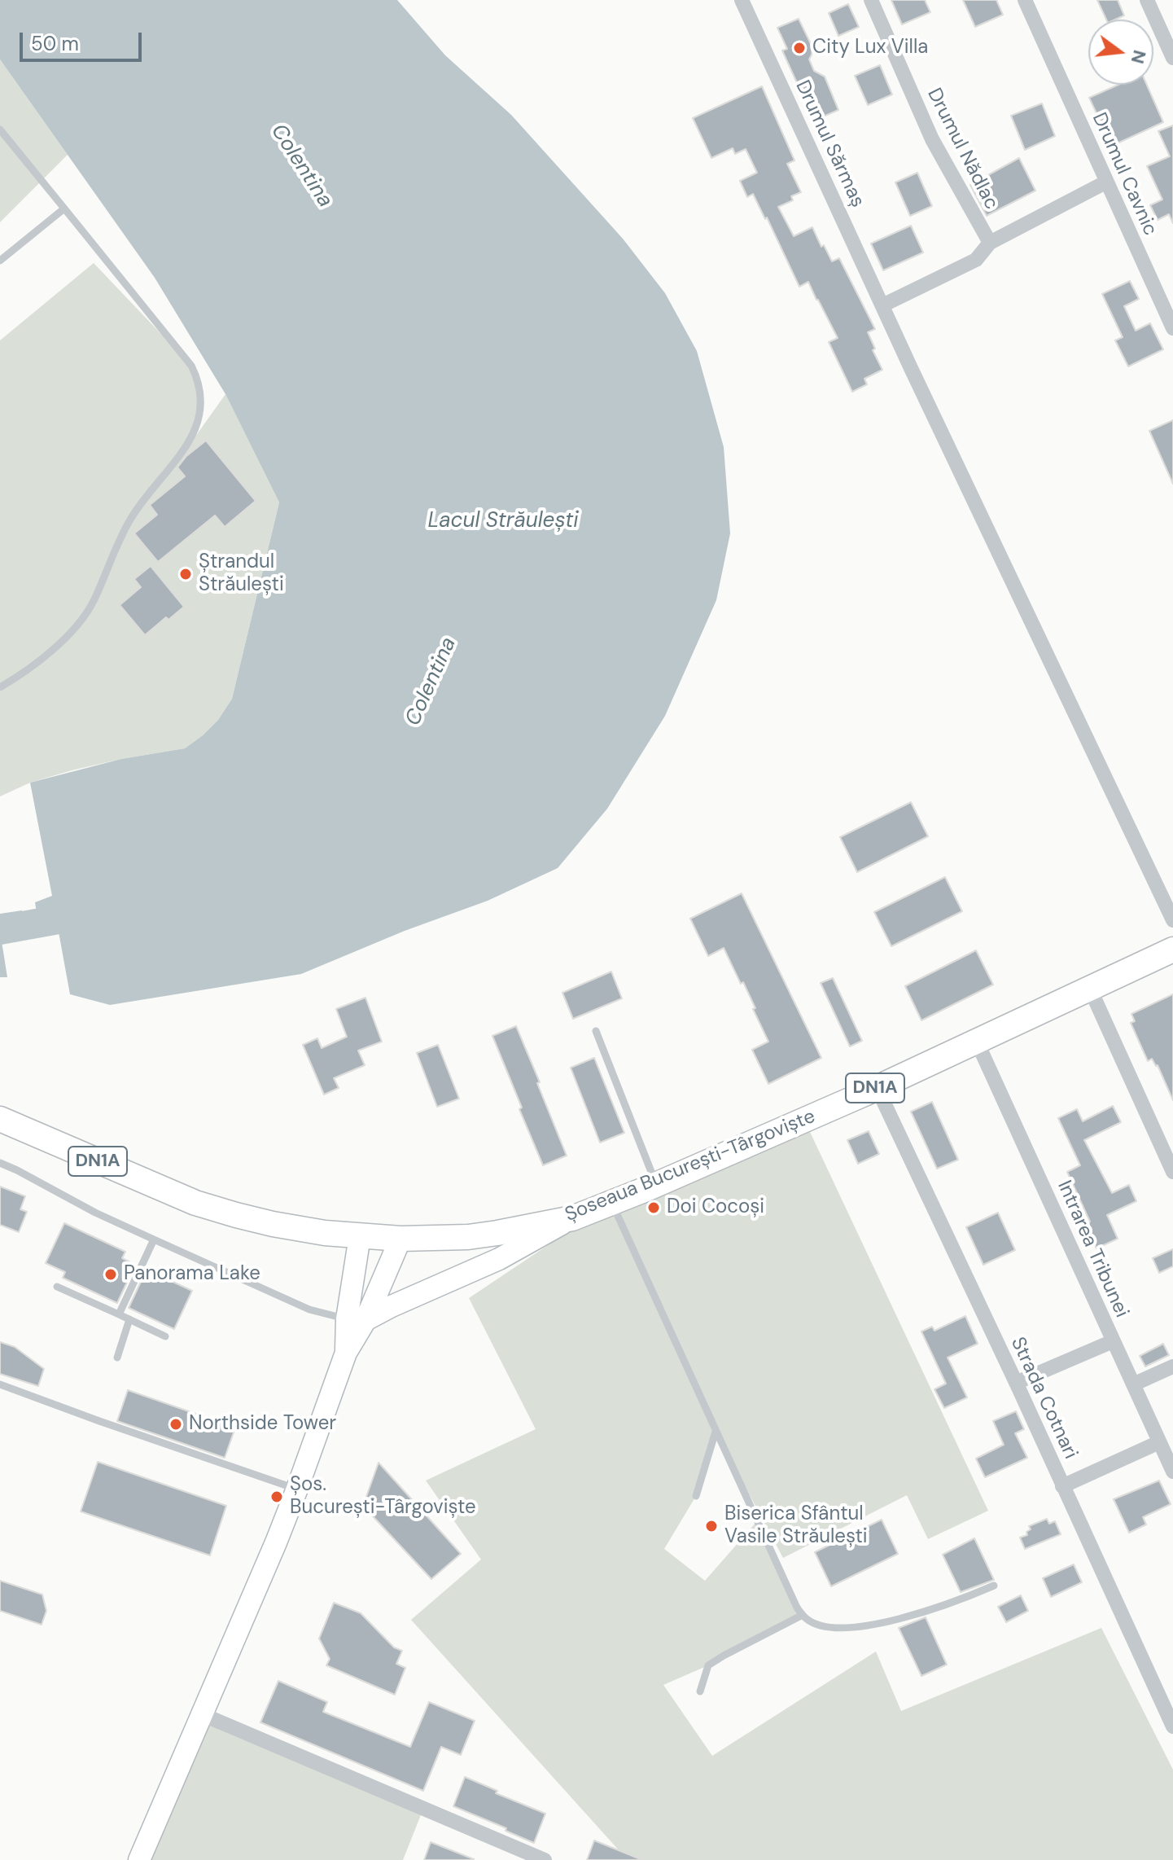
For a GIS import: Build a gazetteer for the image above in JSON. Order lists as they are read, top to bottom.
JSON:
{
  "streets": {
    "main road": ["DN1A", "Șoseaua București-Târgoviște"],
    "street": [
      "Drumul Sărmaș",
      "Drumul Nădlac",
      "Drumul Cavnic",
      "Intrarea Tribunei",
      "Strada Cotnari"
    ]
  },
  "crossings": [
    ["Șoseaua București-Târgoviște", "Intrarea Tribunei"],
    ["Șoseaua București-Târgoviște", "Strada Cotnari"]
  ],
  "water": ["Colentina", "Lacul Străulești"],
  "places": [
    "City Lux Villa",
    "Ștrandul Străulești",
    "Doi Cocoși",
    "Panorama Lake",
    "Northside Tower",
    "Șos. București-Târgoviște",
    "Biserica Sfântul Vasile Străulești"
  ],
  "scale_bar": "50 m",
  "north": "right"
}
